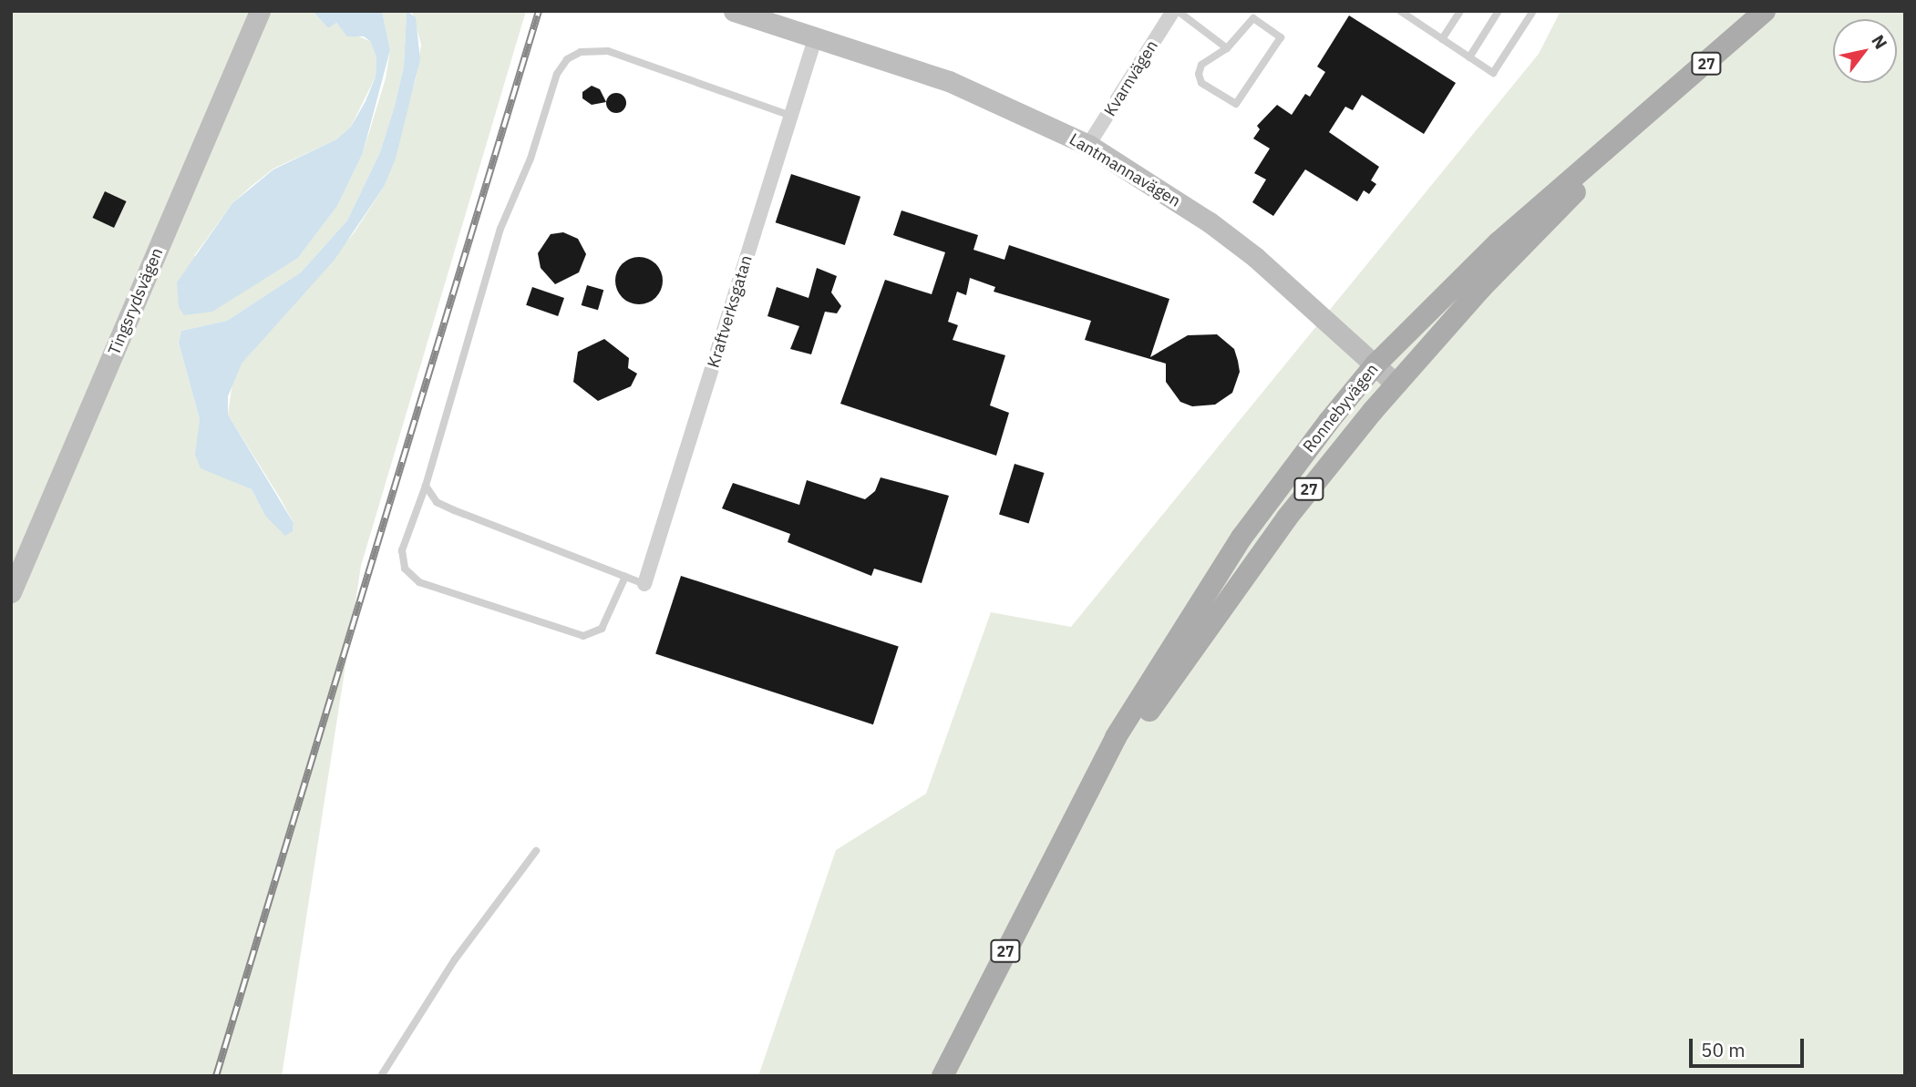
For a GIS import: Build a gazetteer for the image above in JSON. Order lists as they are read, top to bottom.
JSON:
{
  "streets": {
    "main road": ["27", "Ronnebyvägen"],
    "street": [
      "Kvarnvägen",
      "Lantmannavägen",
      "Tingsrydsvägen",
      "Kraftverksgatan"
    ]
  },
  "crossings": [
    ["Kvarnvägen", "Lantmannavägen"],
    ["Lantmannavägen", "Kraftverksgatan"],
    ["Lantmannavägen", "Ronnebyvägen"]
  ],
  "scale_bar": "50 m",
  "north": "top right"
}
